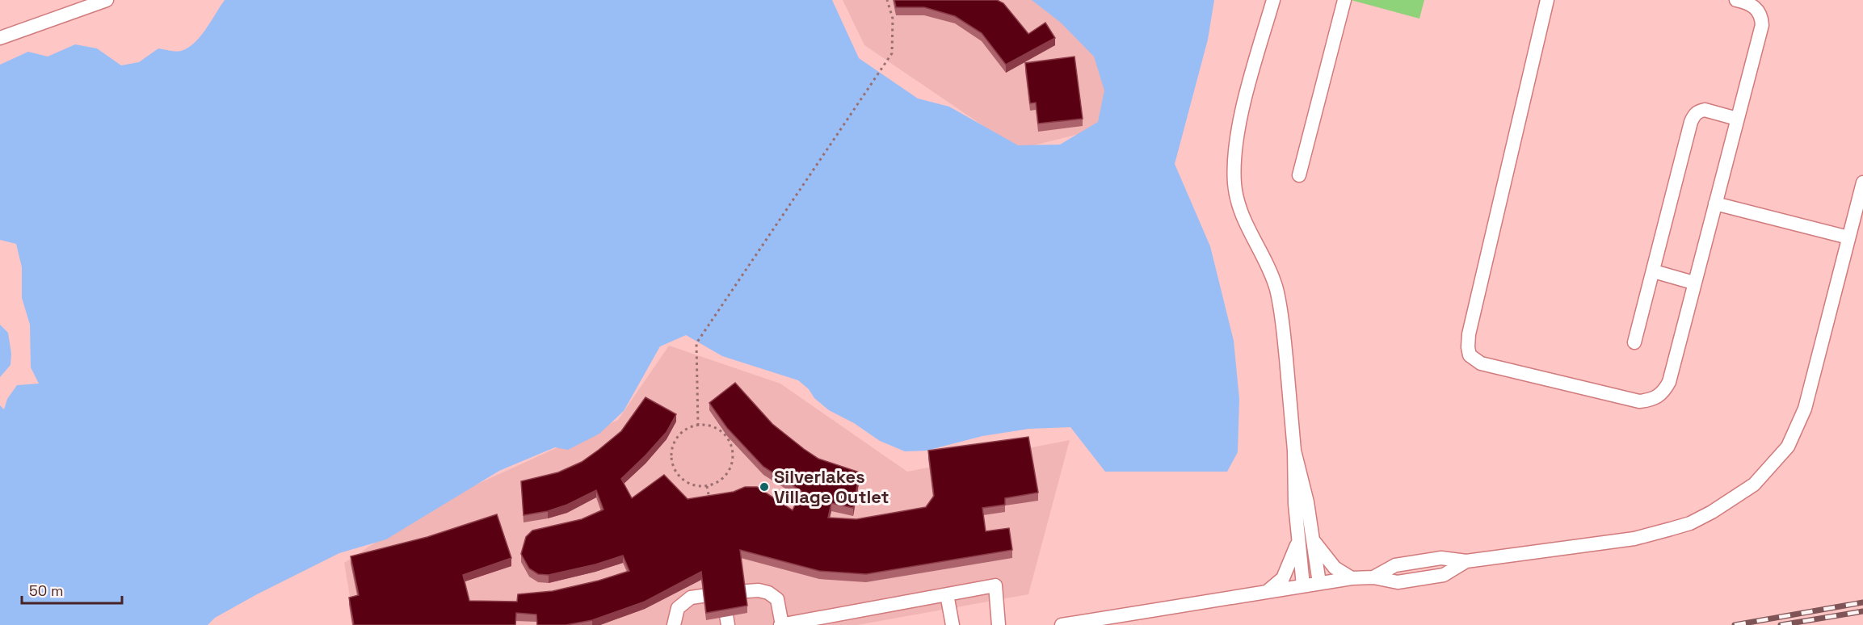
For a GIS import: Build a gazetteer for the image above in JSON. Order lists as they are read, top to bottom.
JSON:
{
  "places": ["Silverlakes Village Outlet"],
  "scale_bar": "50 m"
}
